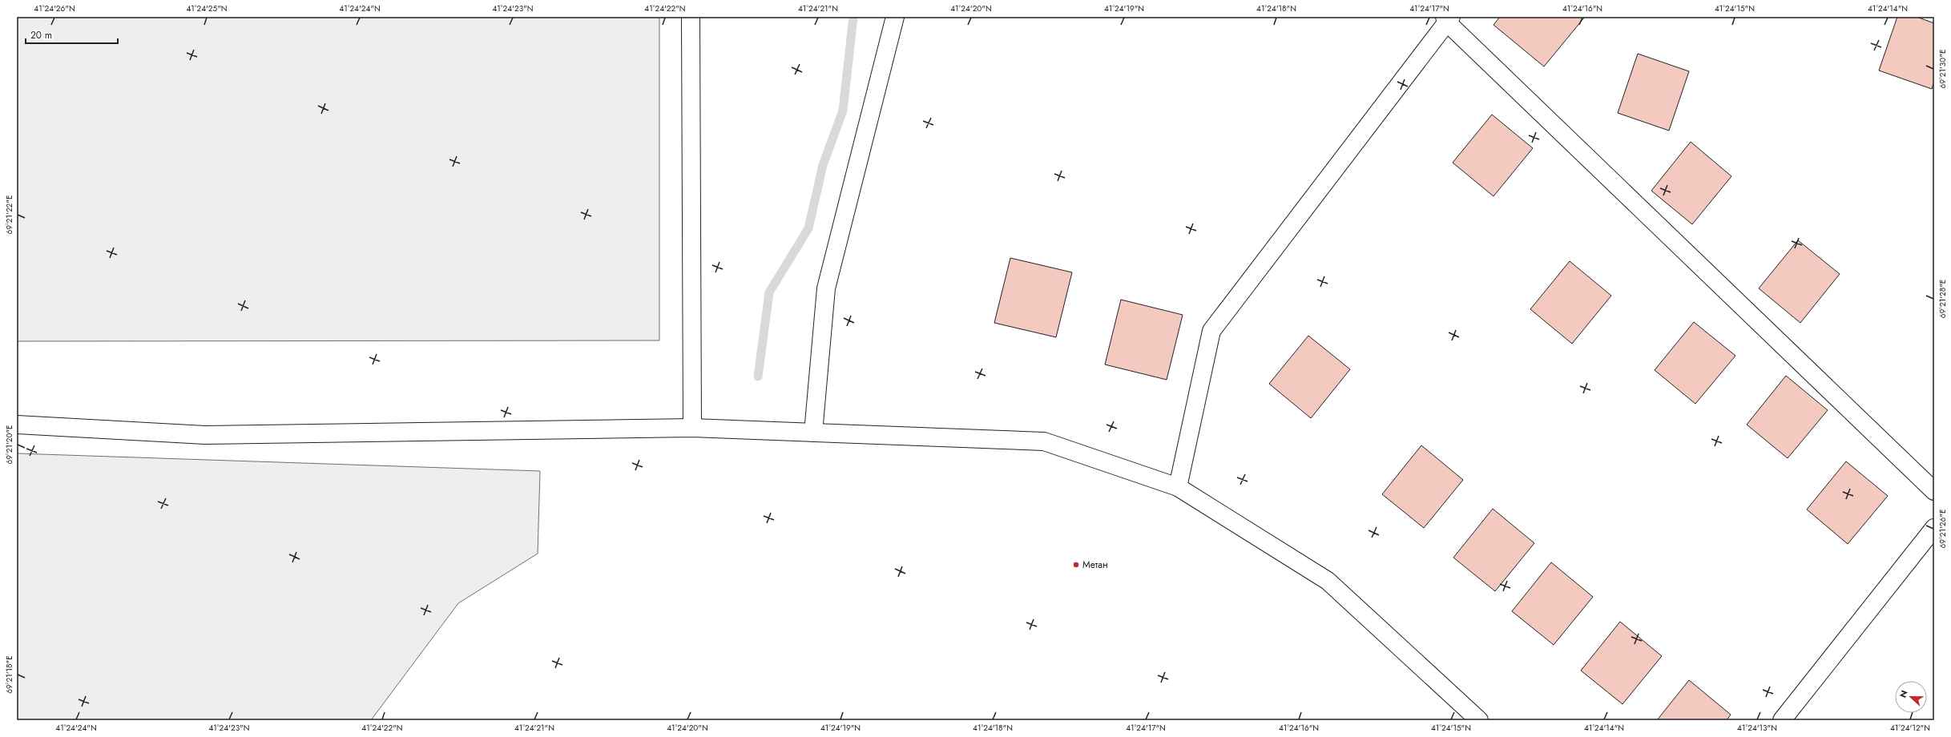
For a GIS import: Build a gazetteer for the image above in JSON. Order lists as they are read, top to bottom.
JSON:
{
  "places": ["Метан"],
  "scale_bar": "20 m",
  "north": "left",
  "coordinates": [
    "41°24'26\"N",
    "41°24'25\"N",
    "41°24'24\"N",
    "41°24'23\"N",
    "41°24'22\"N",
    "41°24'21\"N",
    "41°24'20\"N",
    "41°24'19\"N",
    "41°24'18\"N",
    "41°24'17\"N",
    "41°24'16\"N",
    "41°24'15\"N",
    "41°24'14\"N",
    "69°21'30\"E",
    "69°21'22\"E",
    "69°21'28\"E",
    "69°21'20\"E",
    "69°21'26\"E",
    "69°21'18\"E",
    "41°24'13\"N",
    "41°24'12\"N"
  ]
}
